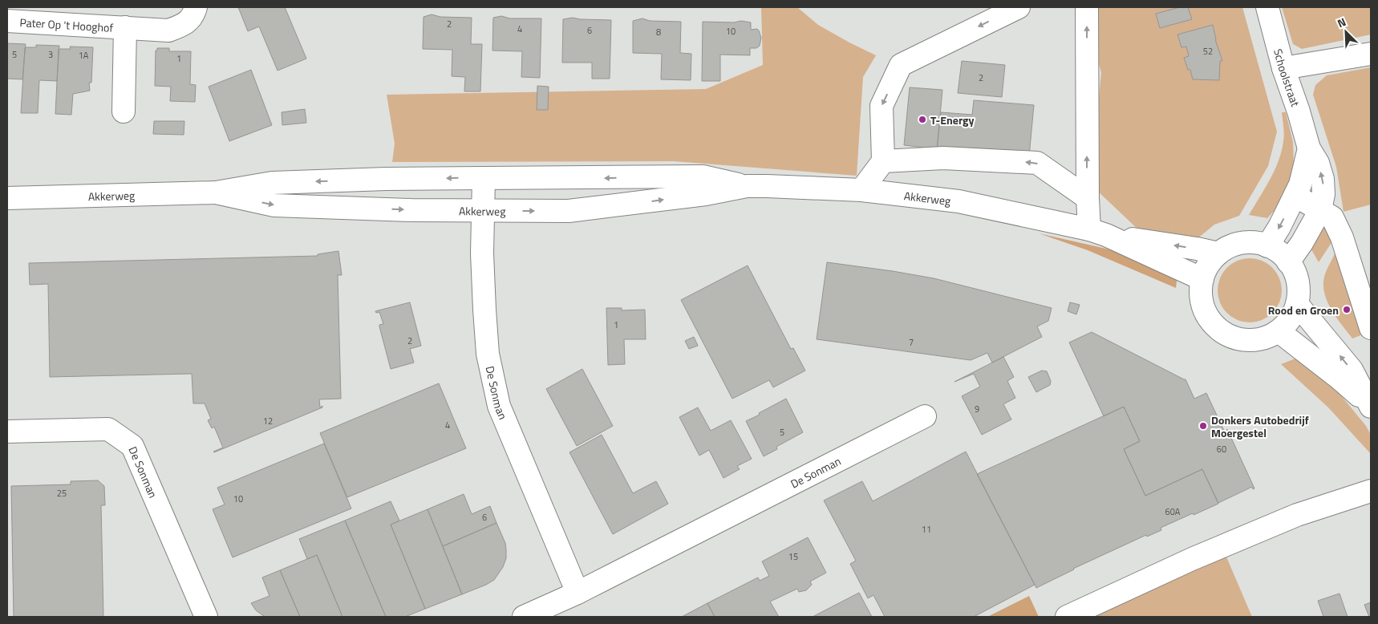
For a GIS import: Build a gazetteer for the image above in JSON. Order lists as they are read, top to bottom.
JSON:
{
  "streets": {
    "street": [
      "Pater Op 't Hooghof",
      "Schoolstraat",
      "Akkerweg",
      "De Sonman"
    ]
  },
  "crossings": [
    ["Schoolstraat", "Akkerweg"],
    ["Akkerweg", "De Sonman"]
  ],
  "places": ["T-Energy", "Rood en Groen", "Donkers Autobedrijf Moergestel"],
  "house_numbers": [
    "2",
    "4",
    "6",
    "10",
    "8",
    "52",
    "5",
    "3",
    "1A",
    "1",
    "2",
    "1",
    "2",
    "7",
    "9",
    "12",
    "4",
    "5",
    "60",
    "25",
    "10",
    "60A",
    "6",
    "11",
    "15"
  ],
  "north": "top left"
}
